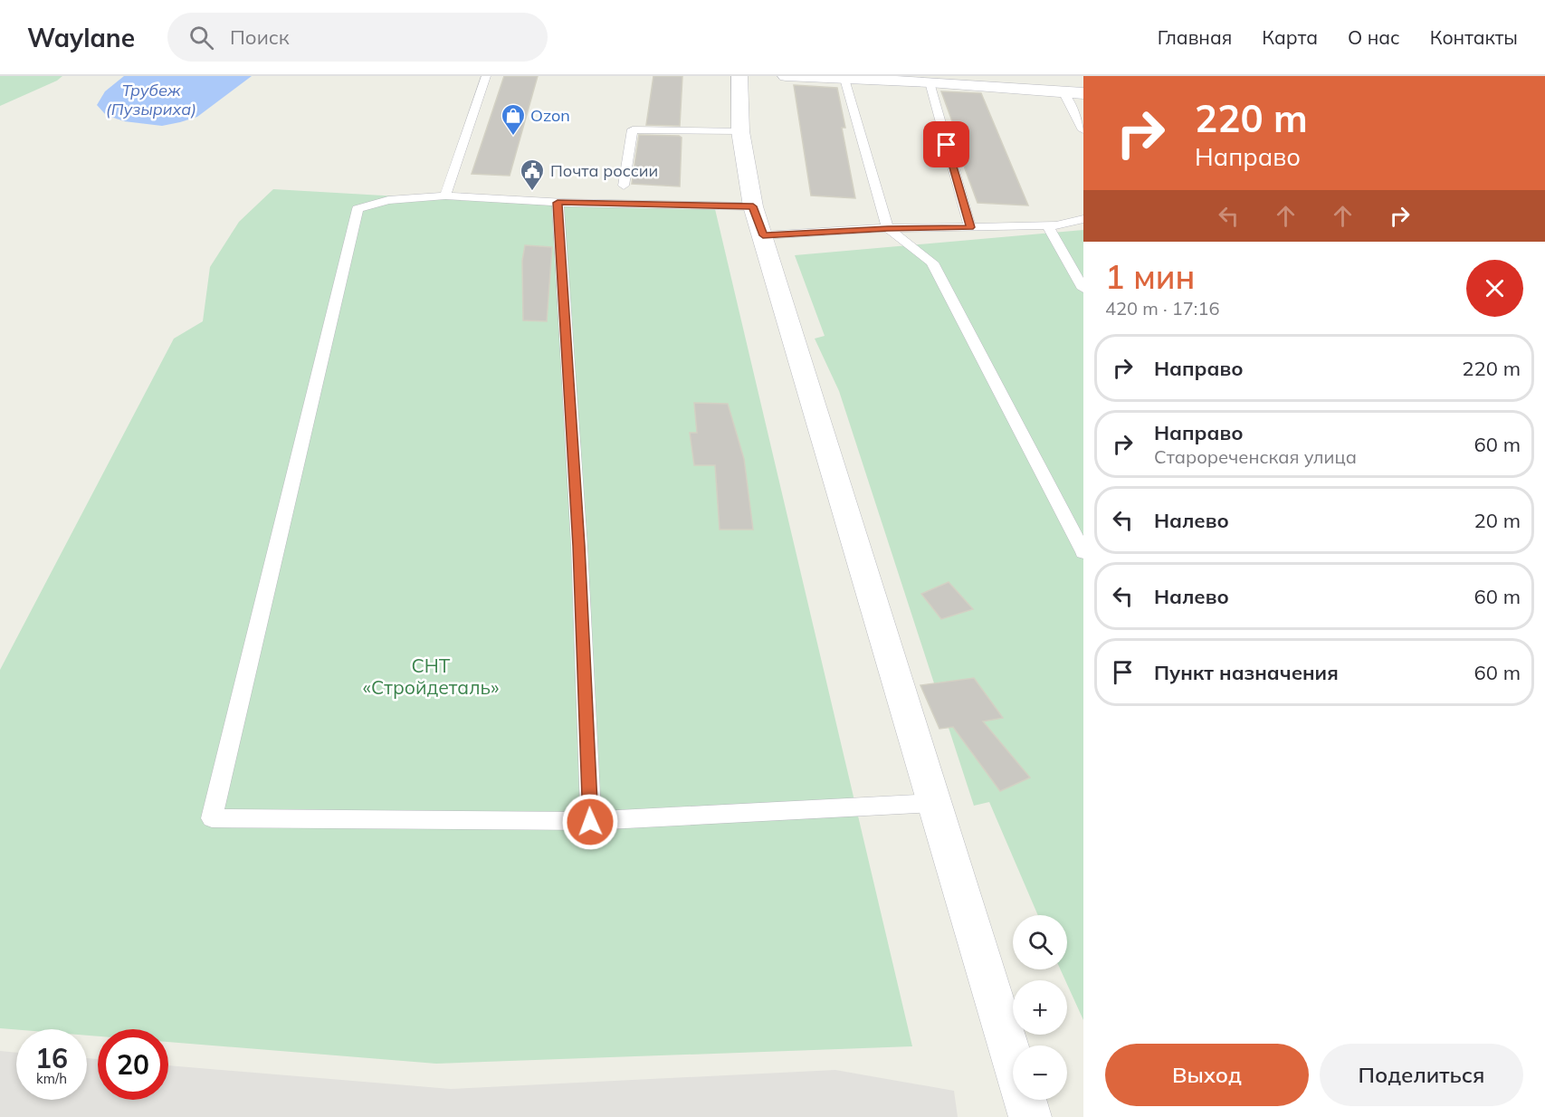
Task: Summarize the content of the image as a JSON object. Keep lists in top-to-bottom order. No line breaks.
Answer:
{"water":["Трубеж (Пузыриха)"],"parks":["СНТ «Стройдеталь»"],"places":{"shop":["Ozon"],"public building":["Почта россии"]},"page":{"header":"Waylane","search":"Поиск","nav":["Главная","Карта","О нас","Контакты"],"turn":["220 m","Направо"],"heading":["1 мин","420 m · 17:16"],"list":[{"name":"Направо","value":"220 m"},{"name":"Направо","note":"Старореченская улица","value":"60 m"},{"name":"Налево","value":"20 m"},{"name":"Налево","value":"60 m"},{"name":"Пункт назначения","value":"60 m"}],"map_buttons":["+","−"],"speed":"16 km/h","limit":"20","buttons":["Выход","Поделиться"]}}
